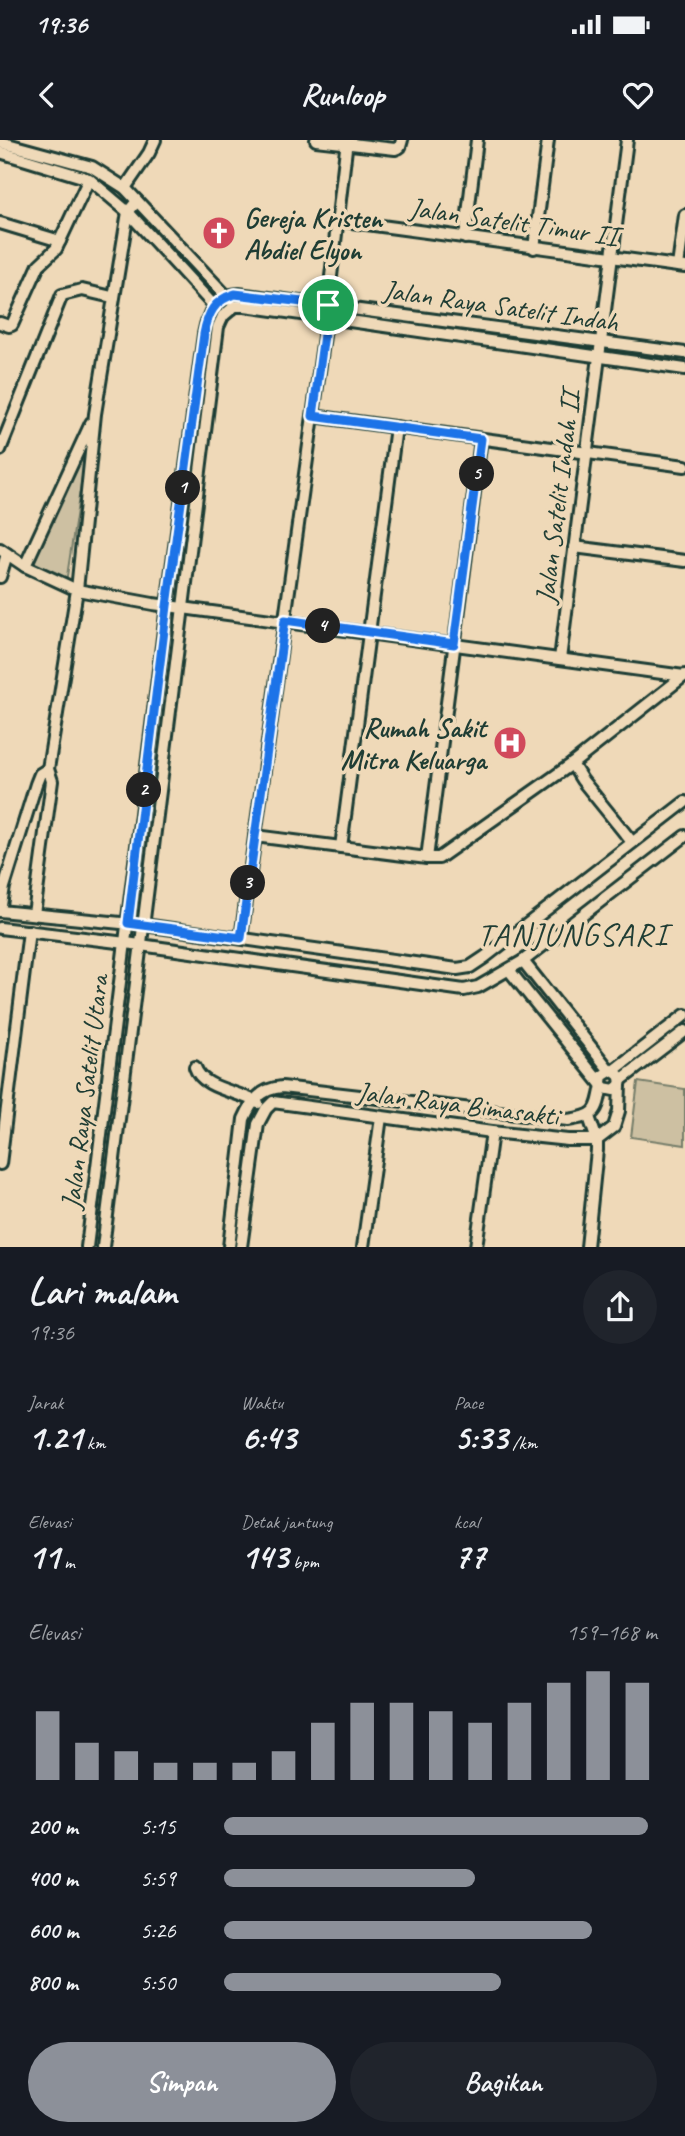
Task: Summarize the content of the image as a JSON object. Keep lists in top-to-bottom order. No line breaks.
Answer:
{"streets":{"street":["Jalan Satelit Timur II","Jalan Raya Satelit Indah","Jalan Satelit Indah II","Jalan Raya Satelit Utara","Jalan Raya Bimasakti"]},"crossings":[["Jalan Satelit Timur II","Jalan Satelit Indah II"],["Jalan Raya Satelit Indah","Jalan Satelit Indah II"]],"districts":["TANJUNGSARI"],"places":{"church":["Gereja Kristen Abdiel Elyon"],"hospital":["Rumah Sakit Mitra Keluarga"]},"page":{"status":"19:36","header":"Runloop","pins":["5","1","4","2","3"],"heading":["Lari malam","19:36"],"stats":[["Jarak","1.21 km"],["Waktu","6:43"],["Pace","5:33 /km"],["Elevasi","11 m"],["Detak jantung","143 bpm"],["kcal","77"]],"chart":["Elevasi","159–168 m"],"list":[{"name":"200 m","note":"5:15"},{"name":"400 m","note":"5:59"},{"name":"600 m","note":"5:26"},{"name":"800 m","note":"5:50"}],"buttons":["Simpan","Bagikan"]}}
